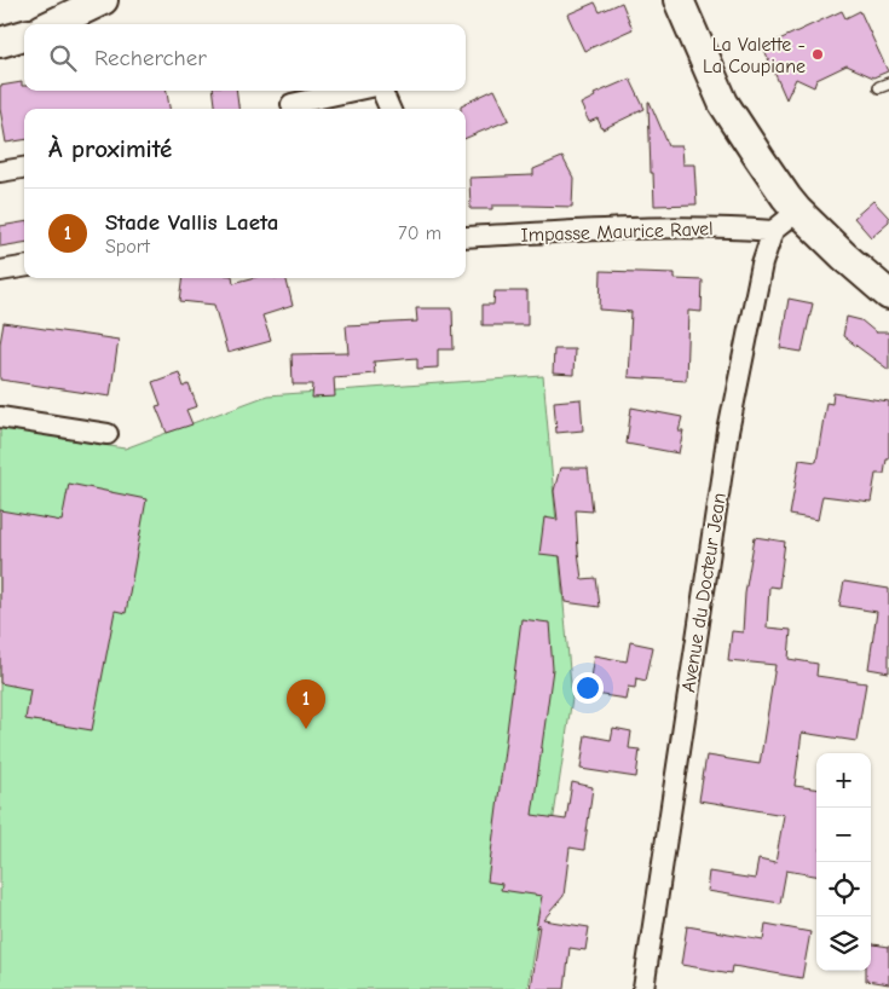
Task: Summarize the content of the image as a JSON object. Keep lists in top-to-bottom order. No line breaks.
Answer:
{"streets":{"street":["Impasse Maurice Ravel","Avenue du Docteur Jean"]},"crossings":[["Impasse Maurice Ravel","Avenue du Docteur Jean"]],"places":["La Valette - La Coupiane"],"page":{"search":"Rechercher","heading":"À proximité","list":[{"mark":"1","name":"Stade Vallis Laeta","note":"Sport","value":"70 m"}],"pins":"1","map_buttons":["+","−"]}}
